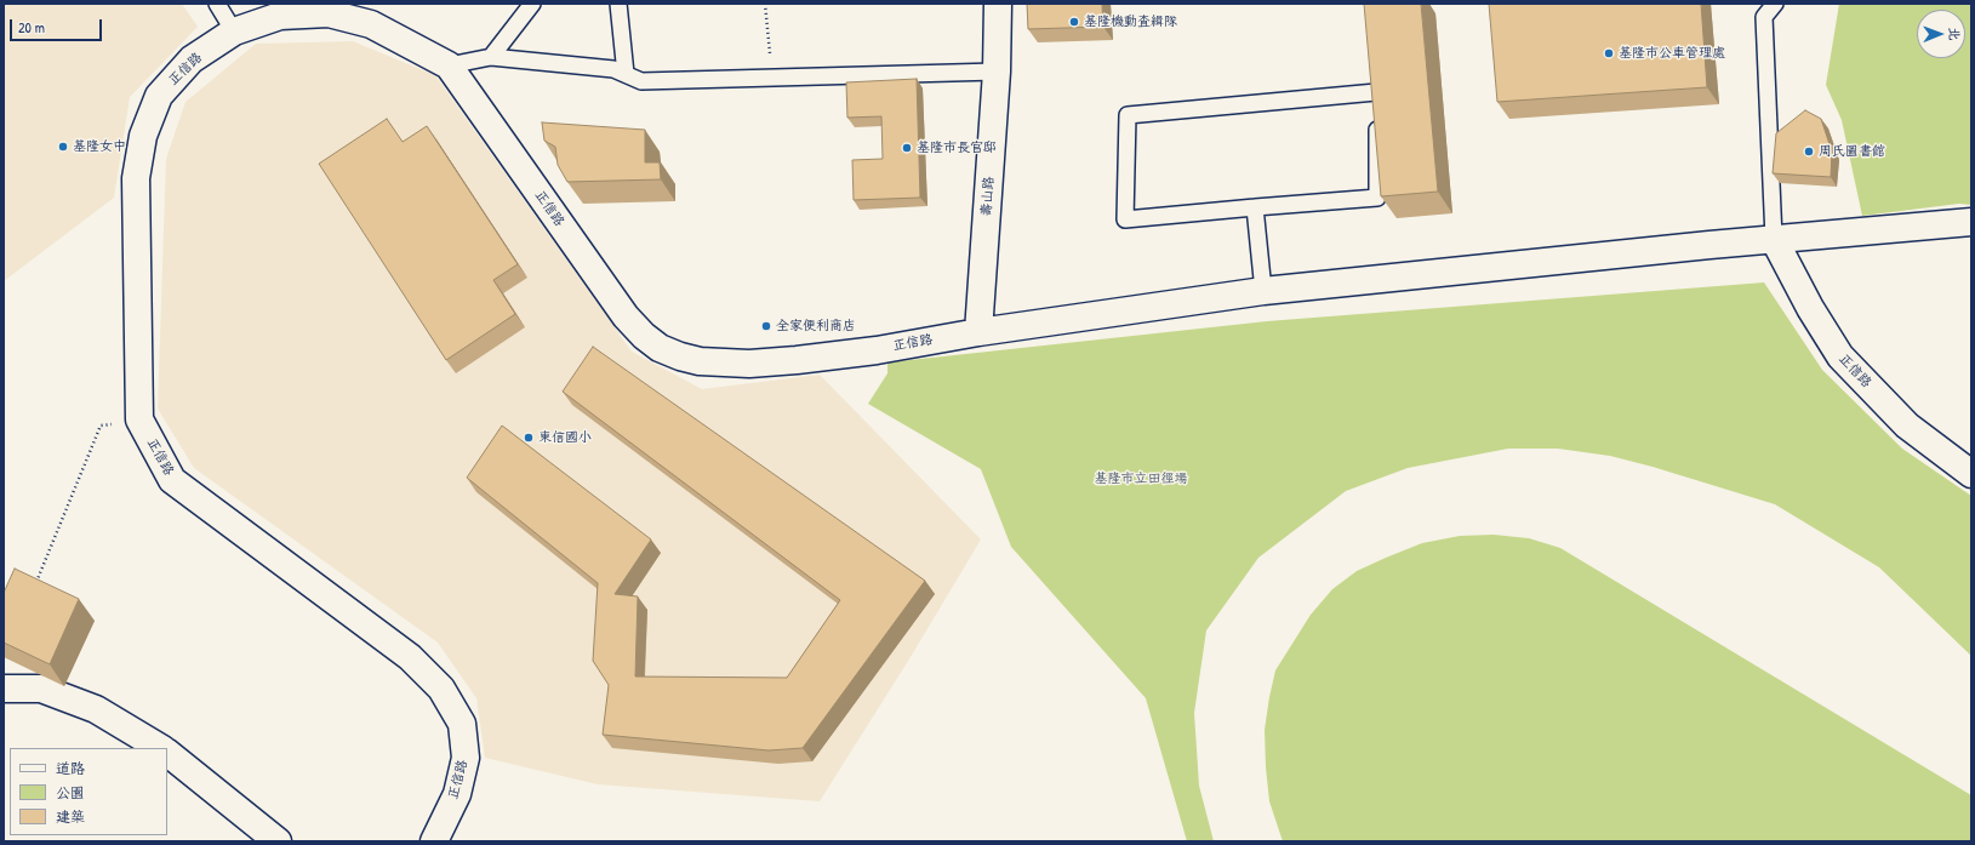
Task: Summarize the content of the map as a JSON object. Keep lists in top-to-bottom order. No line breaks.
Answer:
{"streets":{"street":["正信路","壽山路"]},"crossings":[["正信路","壽山路"]],"parks":["基隆市立田徑場"],"places":["基隆機動查緝隊","基隆市公車管理處","基隆女中","基隆市長官邸","周氏圖書館","全家便利商店","東信國小"],"legend":["道路","公園","建築"],"scale_bar":"20 m","north":"right"}
